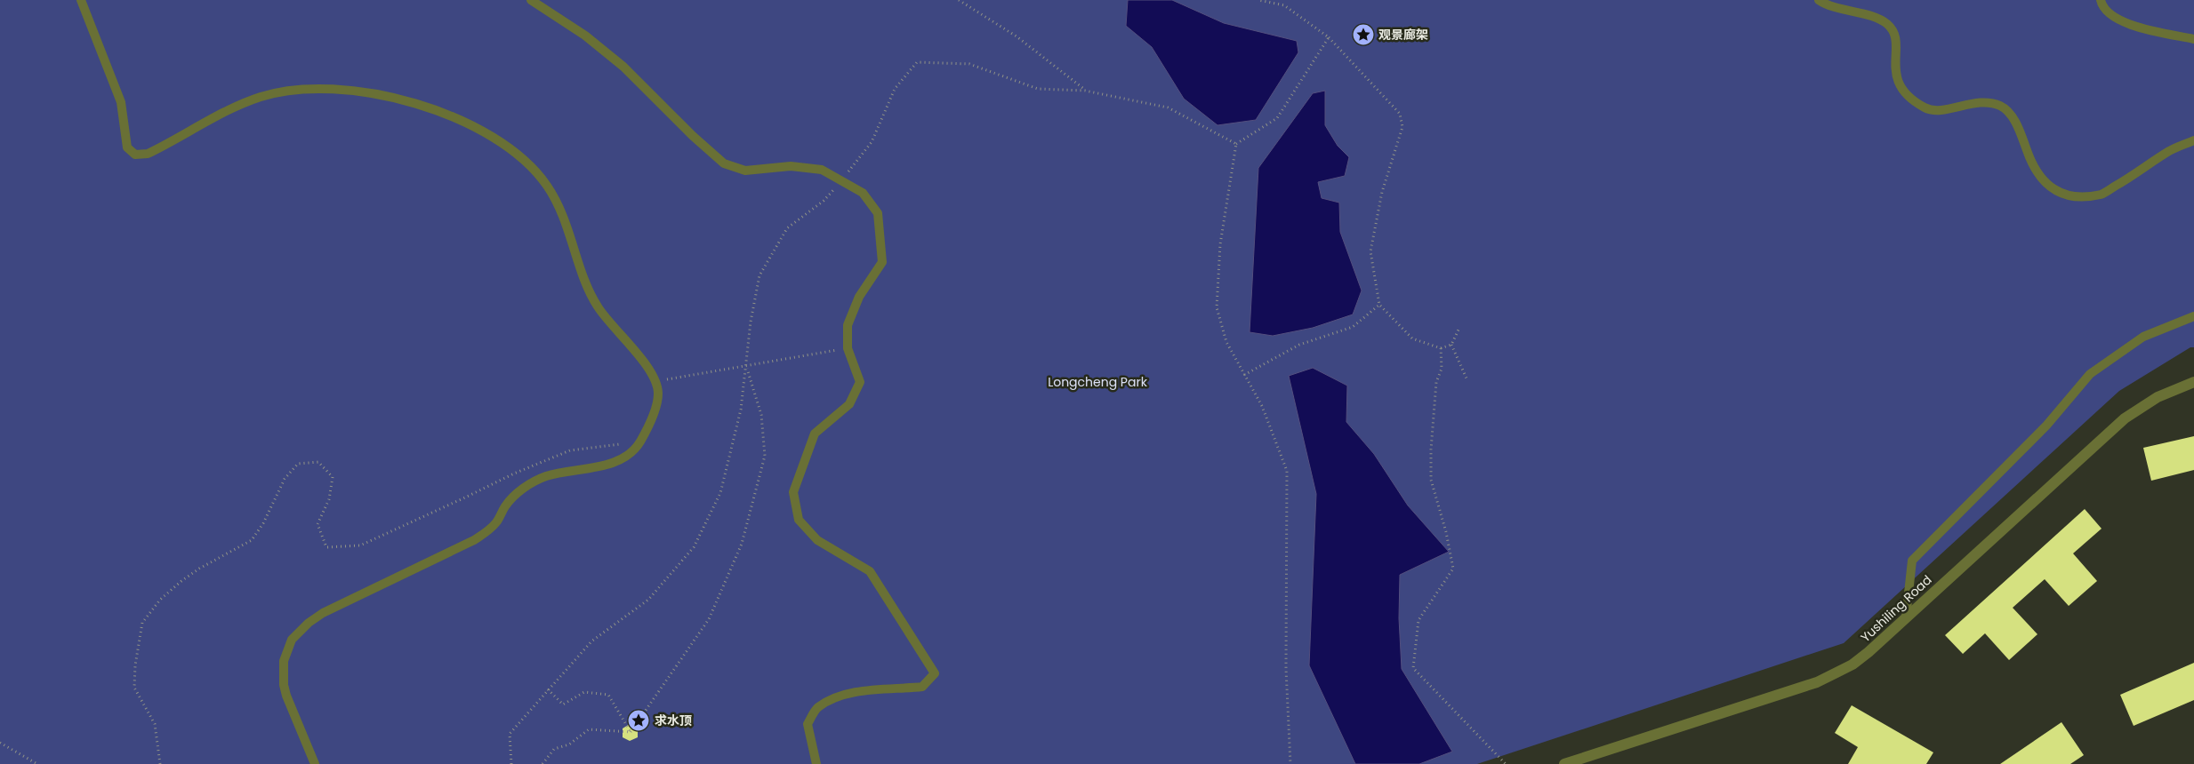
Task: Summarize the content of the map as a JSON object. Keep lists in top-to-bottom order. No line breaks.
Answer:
{"streets":{"street":["Yushiling Road"]},"parks":["Longcheng Park"],"places":{"place":["观景廊架","求水顶"]}}
